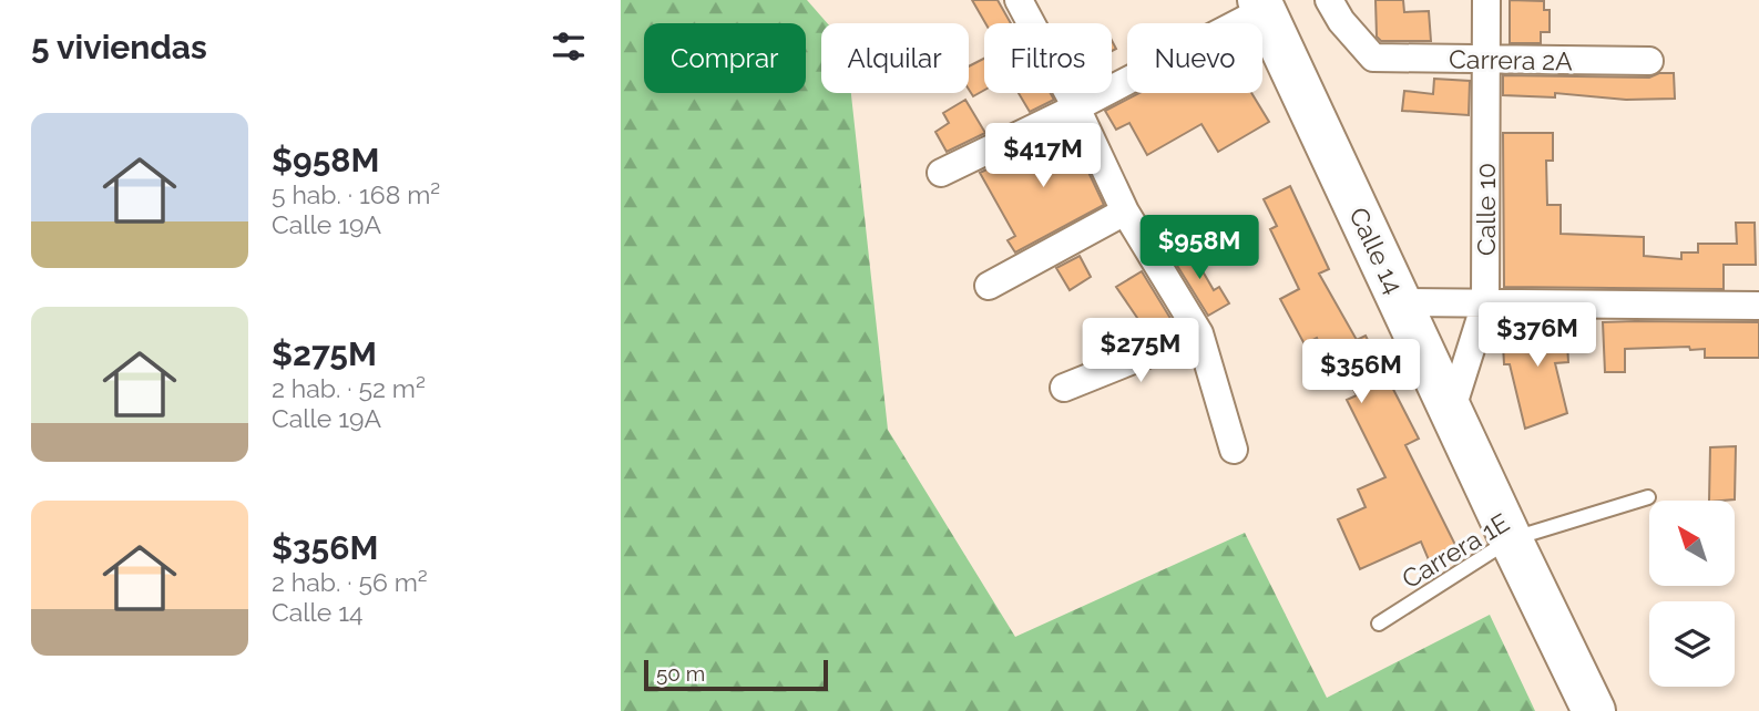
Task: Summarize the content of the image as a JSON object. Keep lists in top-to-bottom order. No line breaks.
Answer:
{"streets":{"highway":["Calle 14"],"street":["Carrera 2A","Calle 10"],"lane":["Carrera 1E"]},"crossings":[["Carrera 2A","Calle 10"],["Calle 10","Calle 14"],["Calle 14","Carrera 1E"]],"scale_bar":"50 m","north":"top left","page":{"heading":"5 viviendas","chip":["Comprar","Alquilar","Filtros","Nuevo"],"list":[{"name":"$958M","note":"5 hab. · 168 m² · Calle 19A"},{"name":"$275M","note":"2 hab. · 52 m² · Calle 19A"},{"name":"$356M","note":"2 hab. · 56 m² · Calle 14"}],"price":["$417M","$958M","$376M","$275M","$356M"],"scale":"50 m"}}
